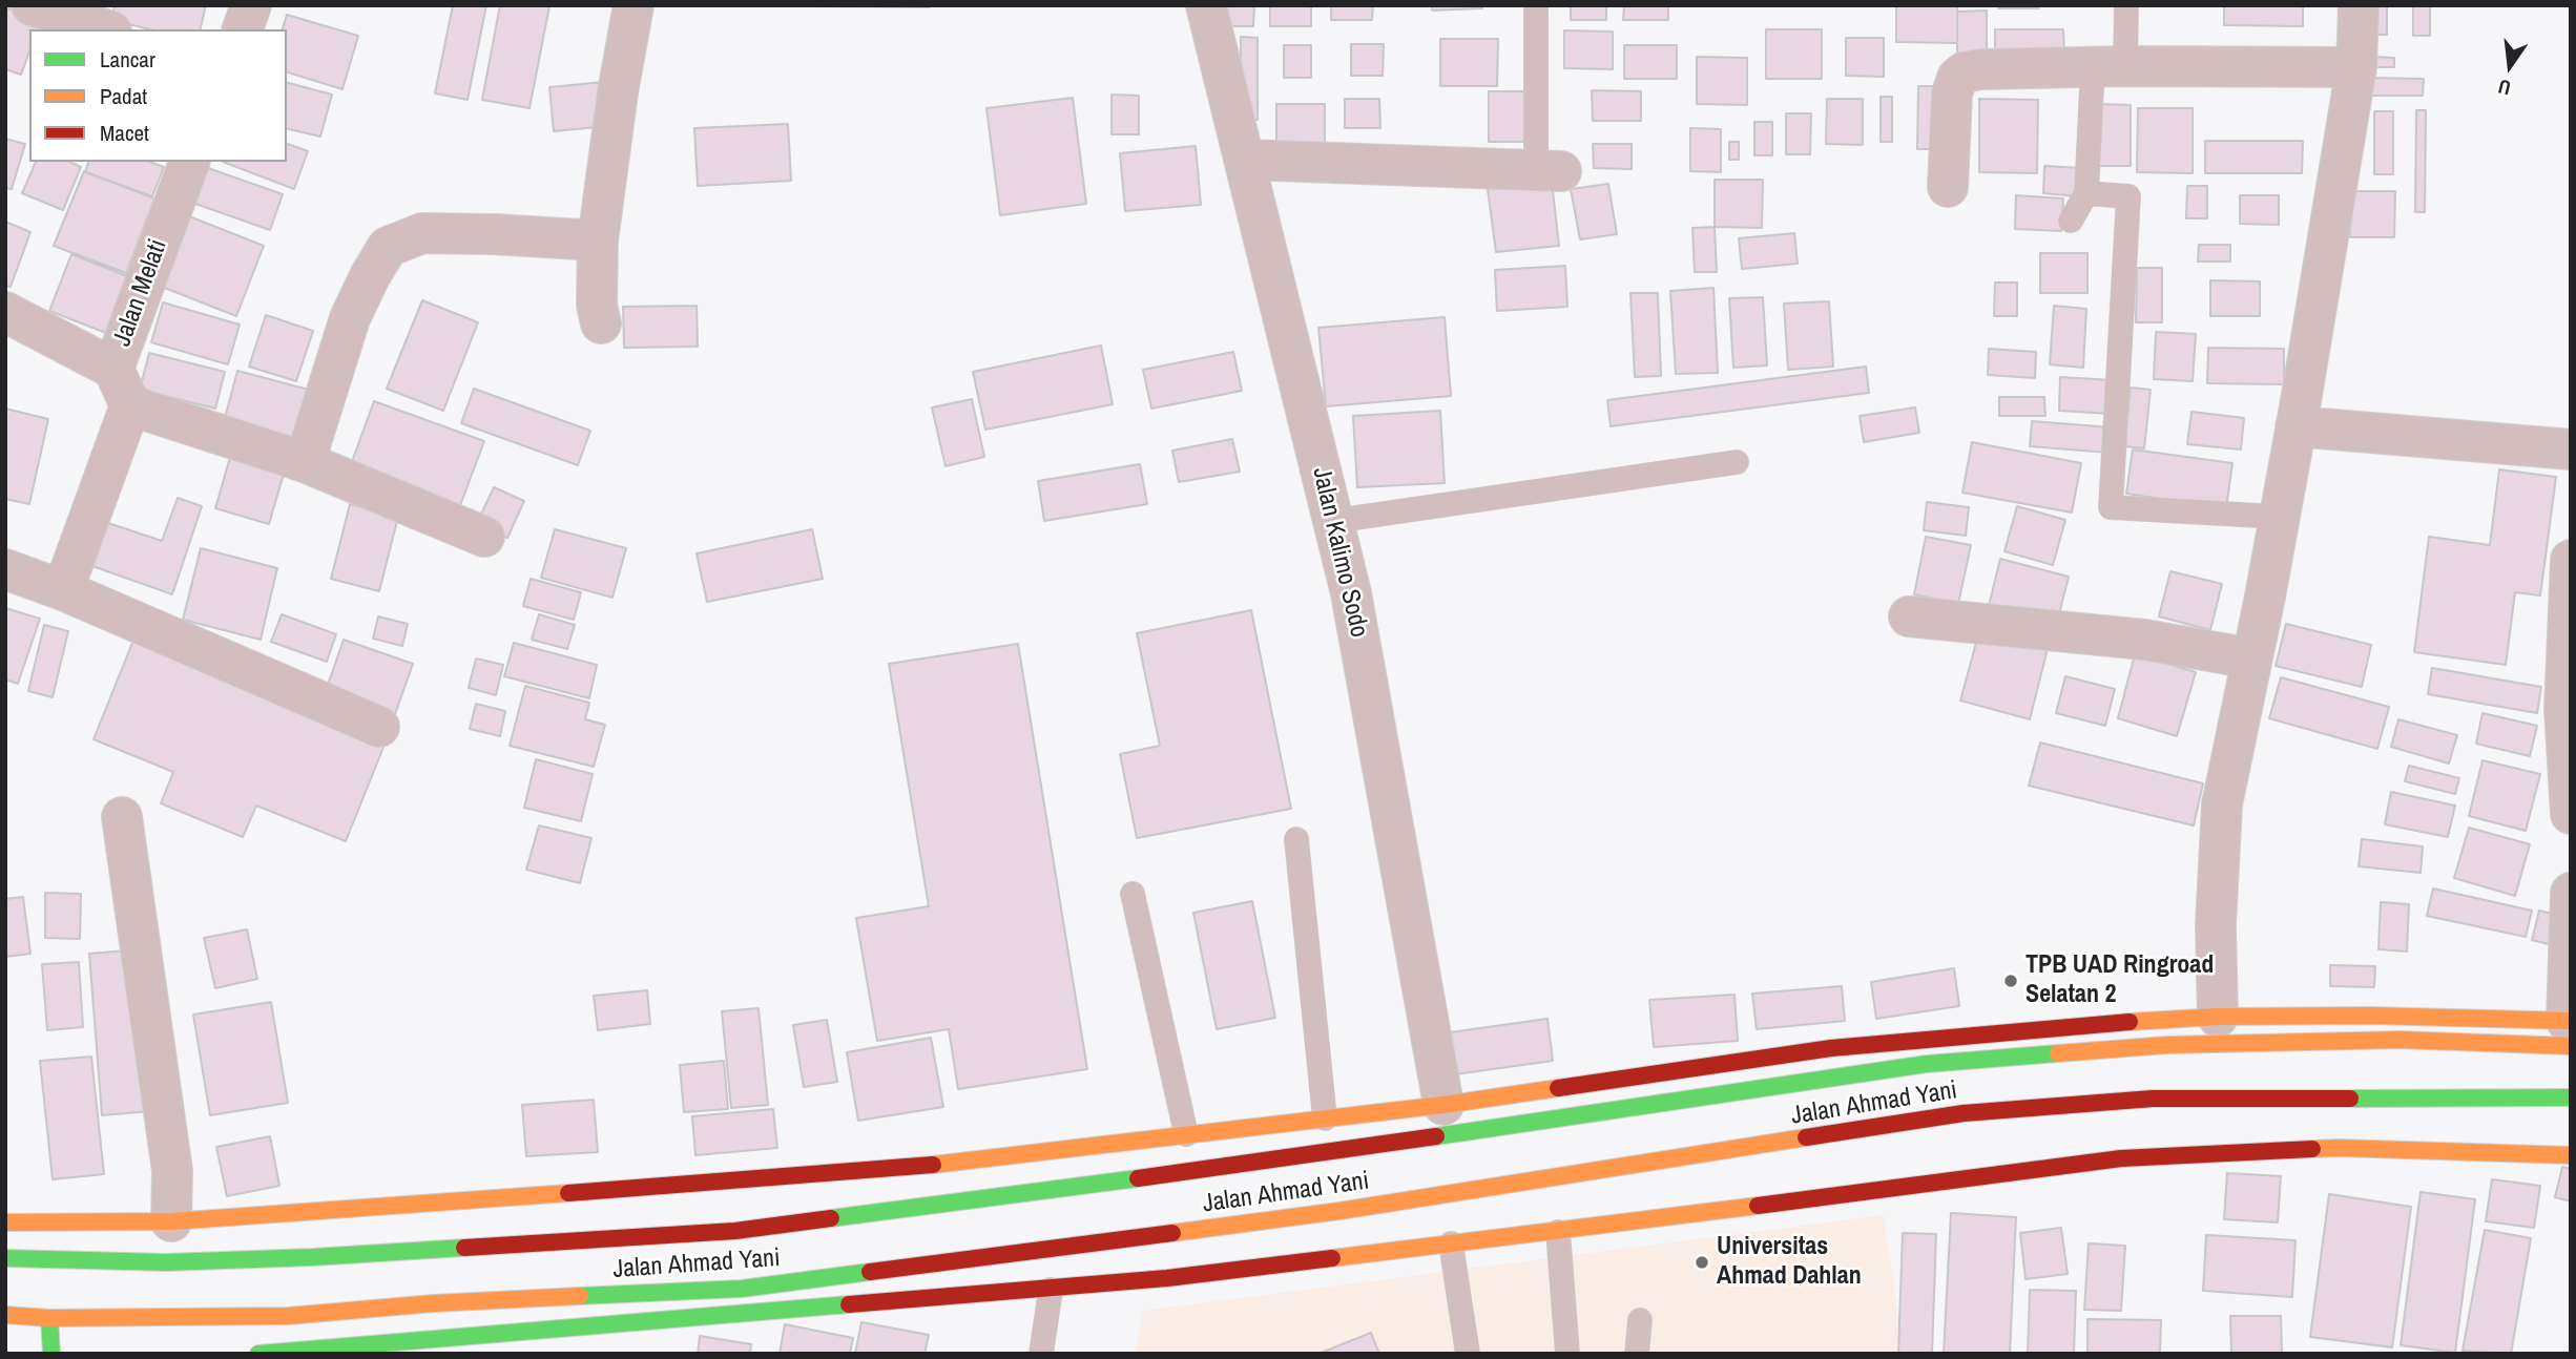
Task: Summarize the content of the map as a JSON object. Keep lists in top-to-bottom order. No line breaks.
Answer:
{"streets":{"main road":["Jalan Ahmad Yani"],"street":["Jalan Melati","Jalan Kalimo Sodo"]},"places":["TPB UAD Ringroad Selatan 2","Universitas Ahmad Dahlan"],"legend":["Lancar","Padat","Macet"],"north":"bottom"}
